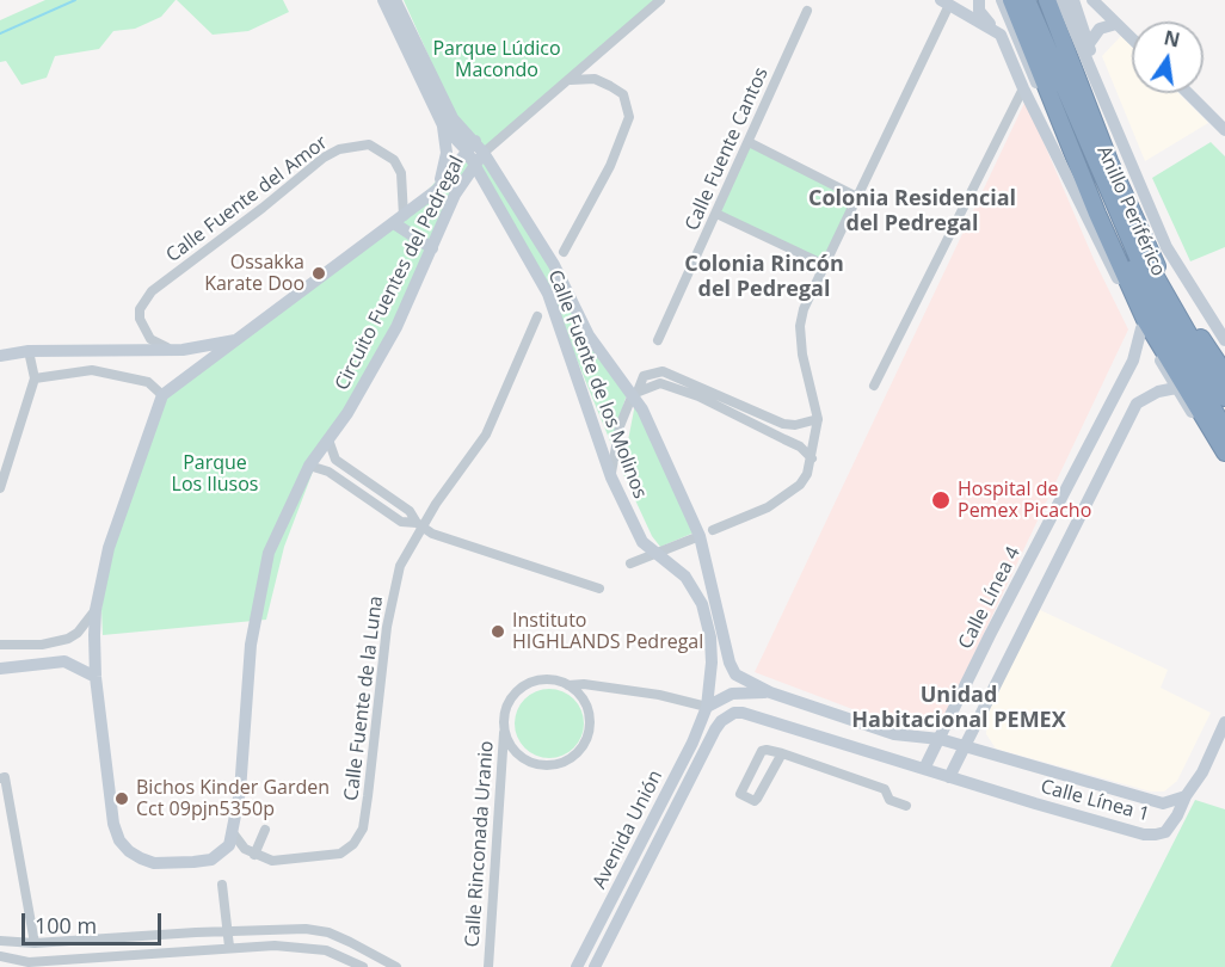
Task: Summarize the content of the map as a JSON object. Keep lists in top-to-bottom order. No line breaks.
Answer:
{"streets":{"highway":["Anillo Periférico"],"street":["Calle Fuente Cantos","Calle Fuente del Amor","Circuito Fuentes del Pedregal","Calle Fuente de los Molinos","Calle Línea 4","Calle Fuente de la Luna","Calle Línea 1","Avenida Unión","Calle Rinconada Uranio"]},"crossings":[["Calle Fuente del Amor","Circuito Fuentes del Pedregal"],["Circuito Fuentes del Pedregal","Calle Fuente de los Molinos"],["Calle Fuente de los Molinos","Calle Línea 1"],["Calle Fuente de los Molinos","Avenida Unión"],["Calle Línea 4","Calle Línea 1"],["Calle Línea 1","Avenida Unión"]],"districts":["Colonia Residencial del Pedregal","Colonia Rincón del Pedregal","Unidad Habitacional PEMEX"],"parks":["Parque Lúdico Macondo","Parque Los Ilusos"],"places":["Ossakka Karate Doo","Hospital de Pemex Picacho","Instituto HIGHLANDS Pedregal","Bichos Kinder Garden Cct 09pjn5350p"],"scale_bar":"100 m","north":"top"}
